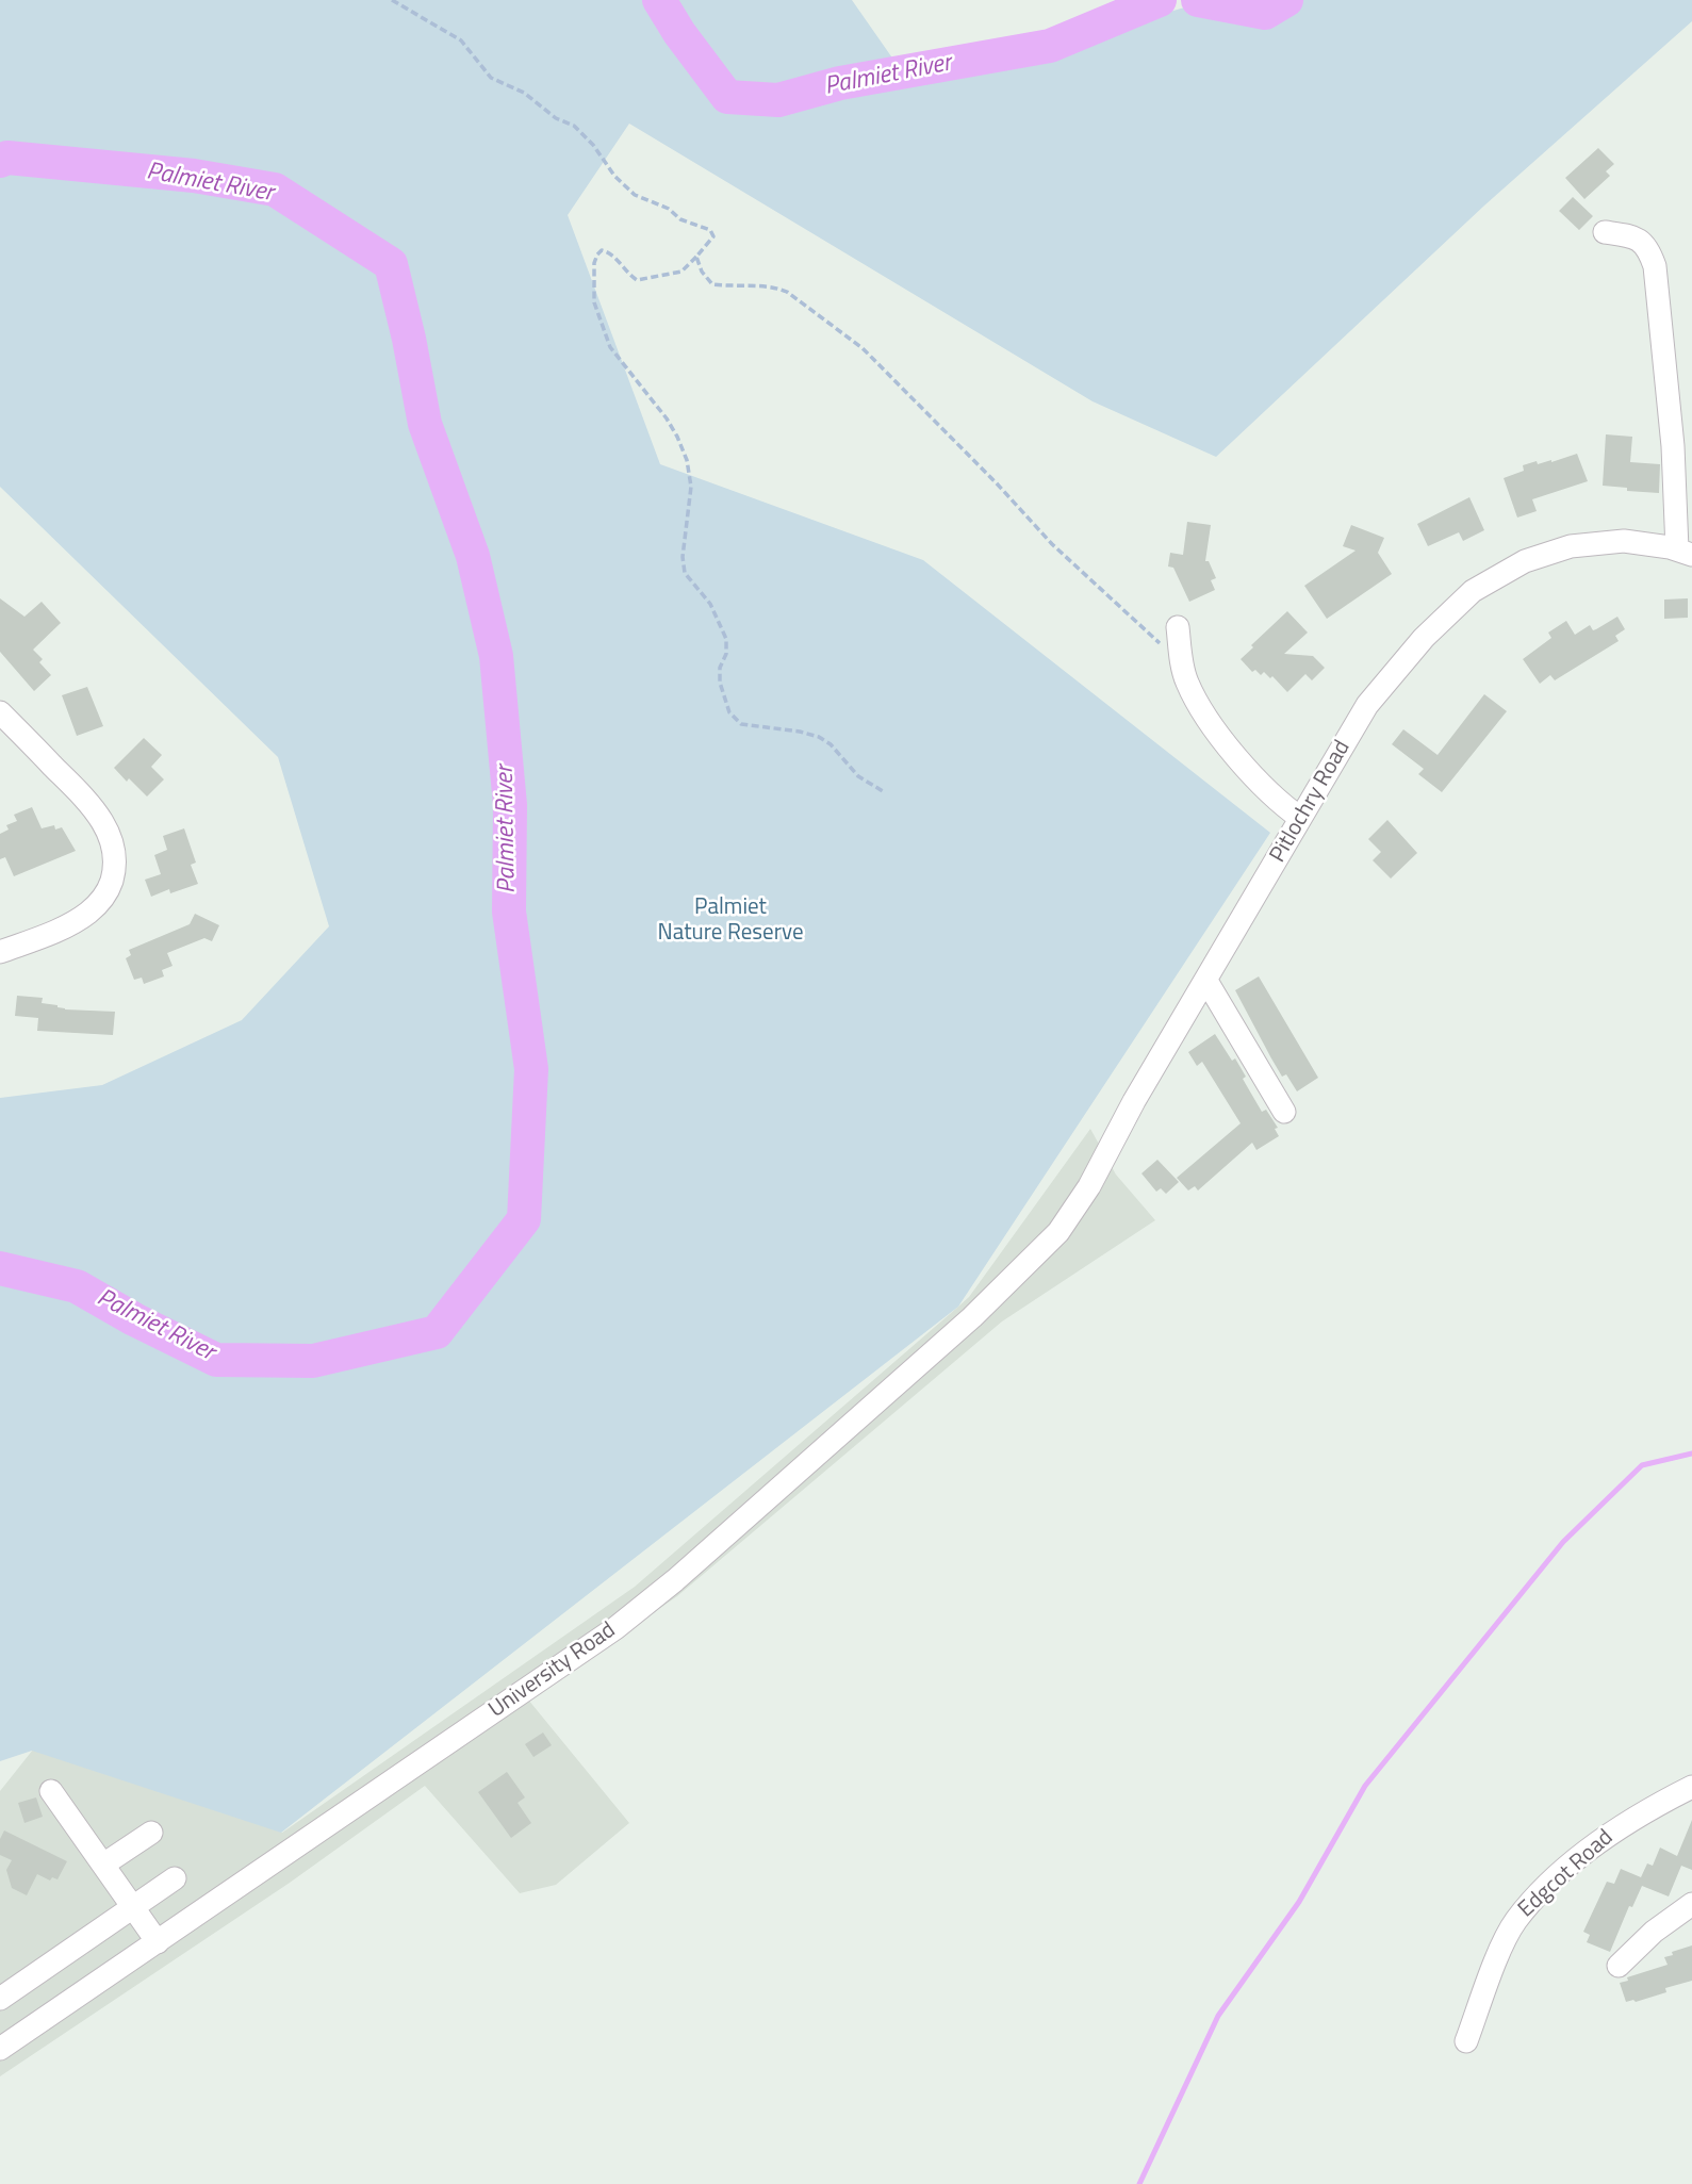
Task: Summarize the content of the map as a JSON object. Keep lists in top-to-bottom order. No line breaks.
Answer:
{"streets":{"street":["Pitlochry Road","University Road","Edgcot Road"]},"crossings":[["Pitlochry Road","University Road"]],"water":["Palmiet River"],"parks":["Palmiet Nature Reserve"]}
